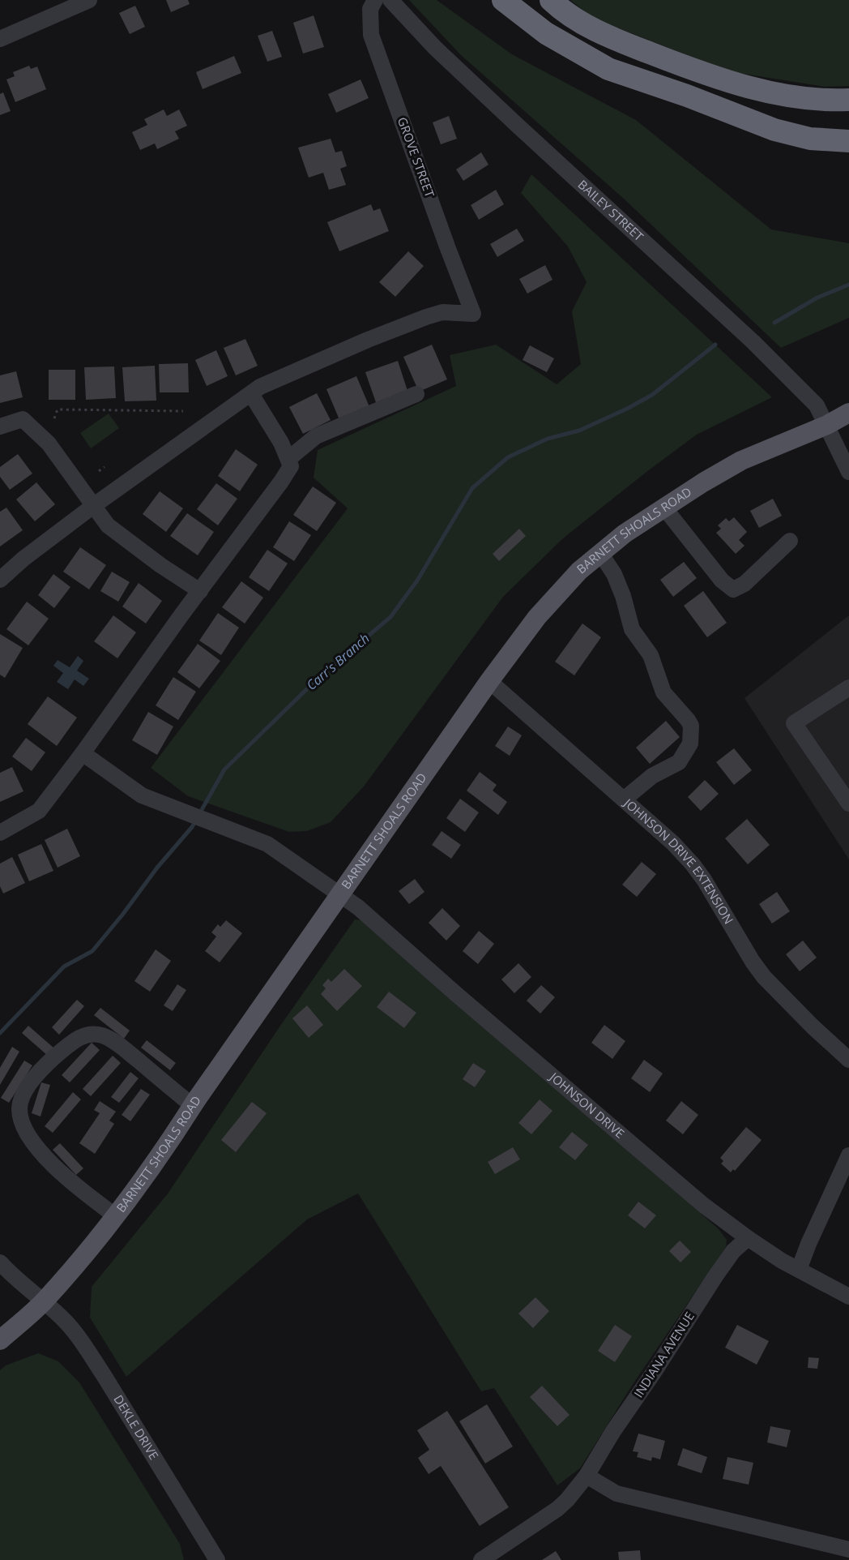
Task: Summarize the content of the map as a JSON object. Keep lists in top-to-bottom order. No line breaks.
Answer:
{"streets":{"main road":["BARNETT SHOALS ROAD"],"street":["GROVE STREET","BAILEY STREET","JOHNSON DRIVE EXTENSION","JOHNSON DRIVE","INDIANA AVENUE","DEKLE DRIVE"]},"crossings":[["BAILEY STREET","BARNETT SHOALS ROAD"],["BARNETT SHOALS ROAD","JOHNSON DRIVE EXTENSION"],["BARNETT SHOALS ROAD","JOHNSON DRIVE"],["BARNETT SHOALS ROAD","DEKLE DRIVE"],["JOHNSON DRIVE","INDIANA AVENUE"]],"water":["Carr's Branch"]}
